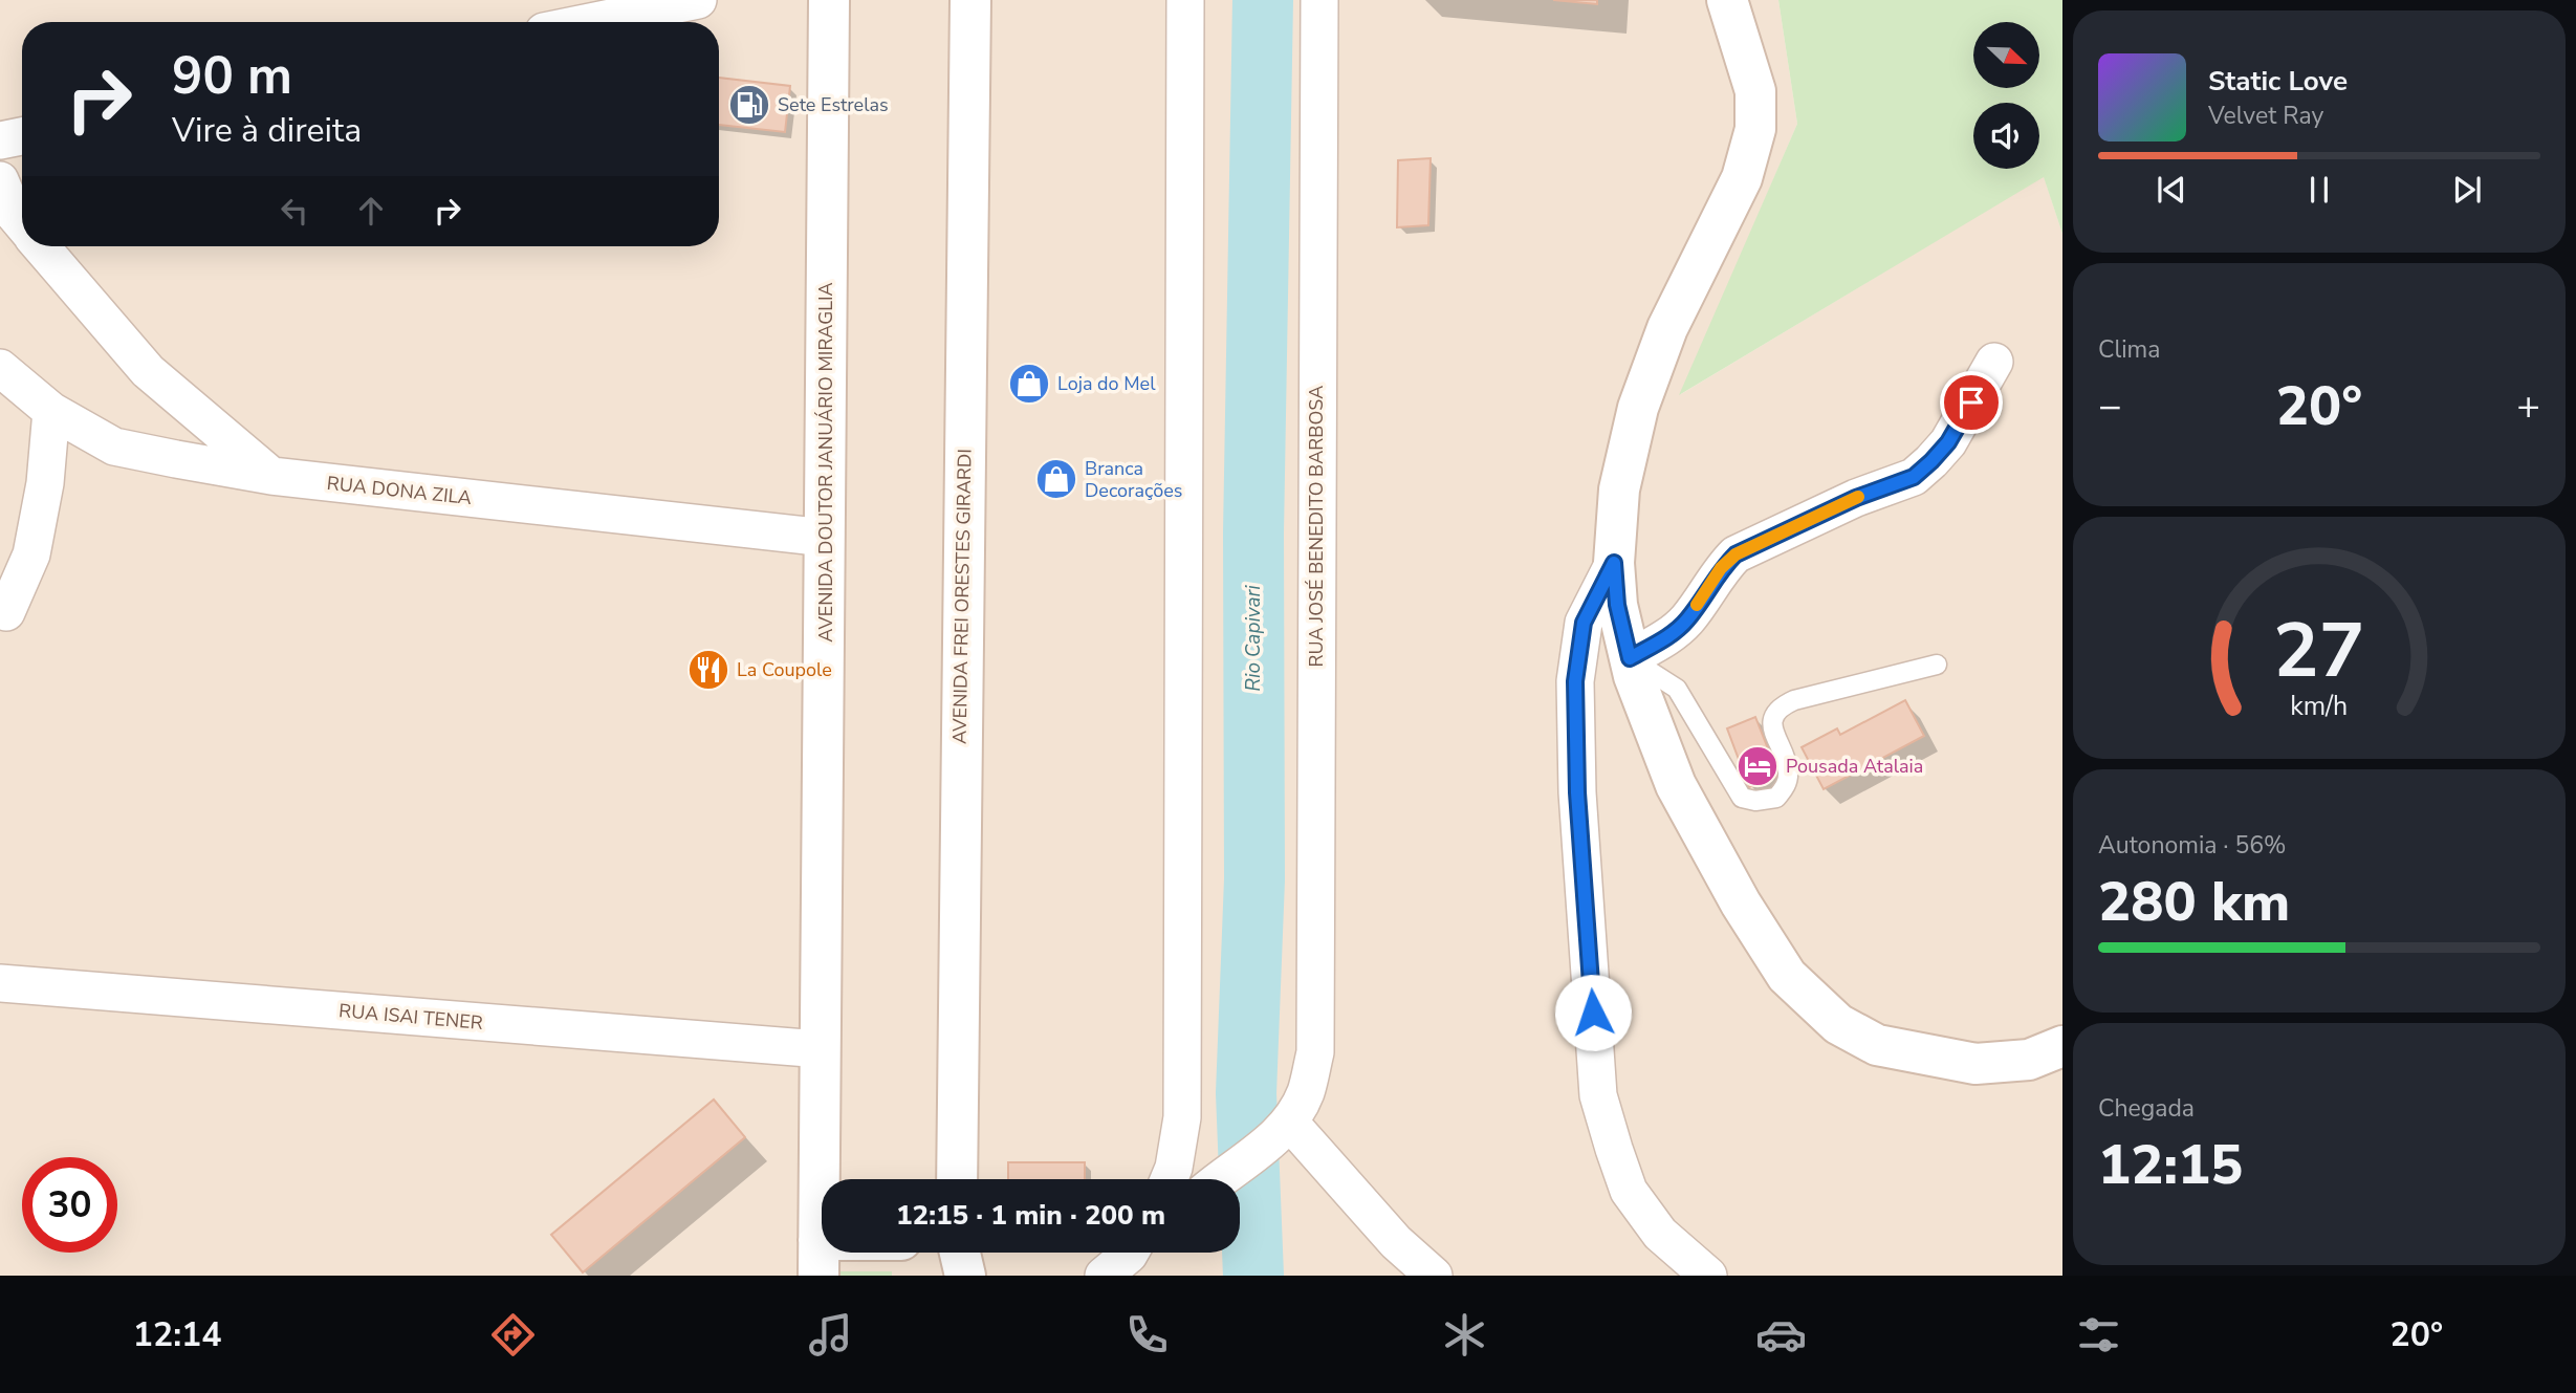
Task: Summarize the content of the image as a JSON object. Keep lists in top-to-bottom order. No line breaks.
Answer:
{"streets":{"street":["AVENIDA DOUTOR JANUÁRIO MIRAGLIA","RUA DONA ZILA","RUA JOSÉ BENEDITO BARBOSA","AVENIDA FREI ORESTES GIRARDI","RUA ISAI TENER"]},"crossings":[["AVENIDA DOUTOR JANUÁRIO MIRAGLIA","RUA DONA ZILA"],["AVENIDA DOUTOR JANUÁRIO MIRAGLIA","RUA ISAI TENER"]],"water":["Rio Capivari"],"places":{"fuel station":["Sete Estrelas"],"shop":["Loja do Mel","Branca Decorações"],"restaurant":["La Coupole"],"hotel":["Pousada Atalaia"]},"north":"bottom right","page":{"turn":["90 m","Vire à direita"],"song":["Static Love","Velvet Ray"],"tile":["Clima",["Autonomia · 56%","280 km"],["Chegada","12:15"]],"heat":["−","20°","+"],"limit":"30","trip":"12:15 · 1 min · 200 m","tabs":["12:14","20°"],"gauge":["27","km/h"]}}
